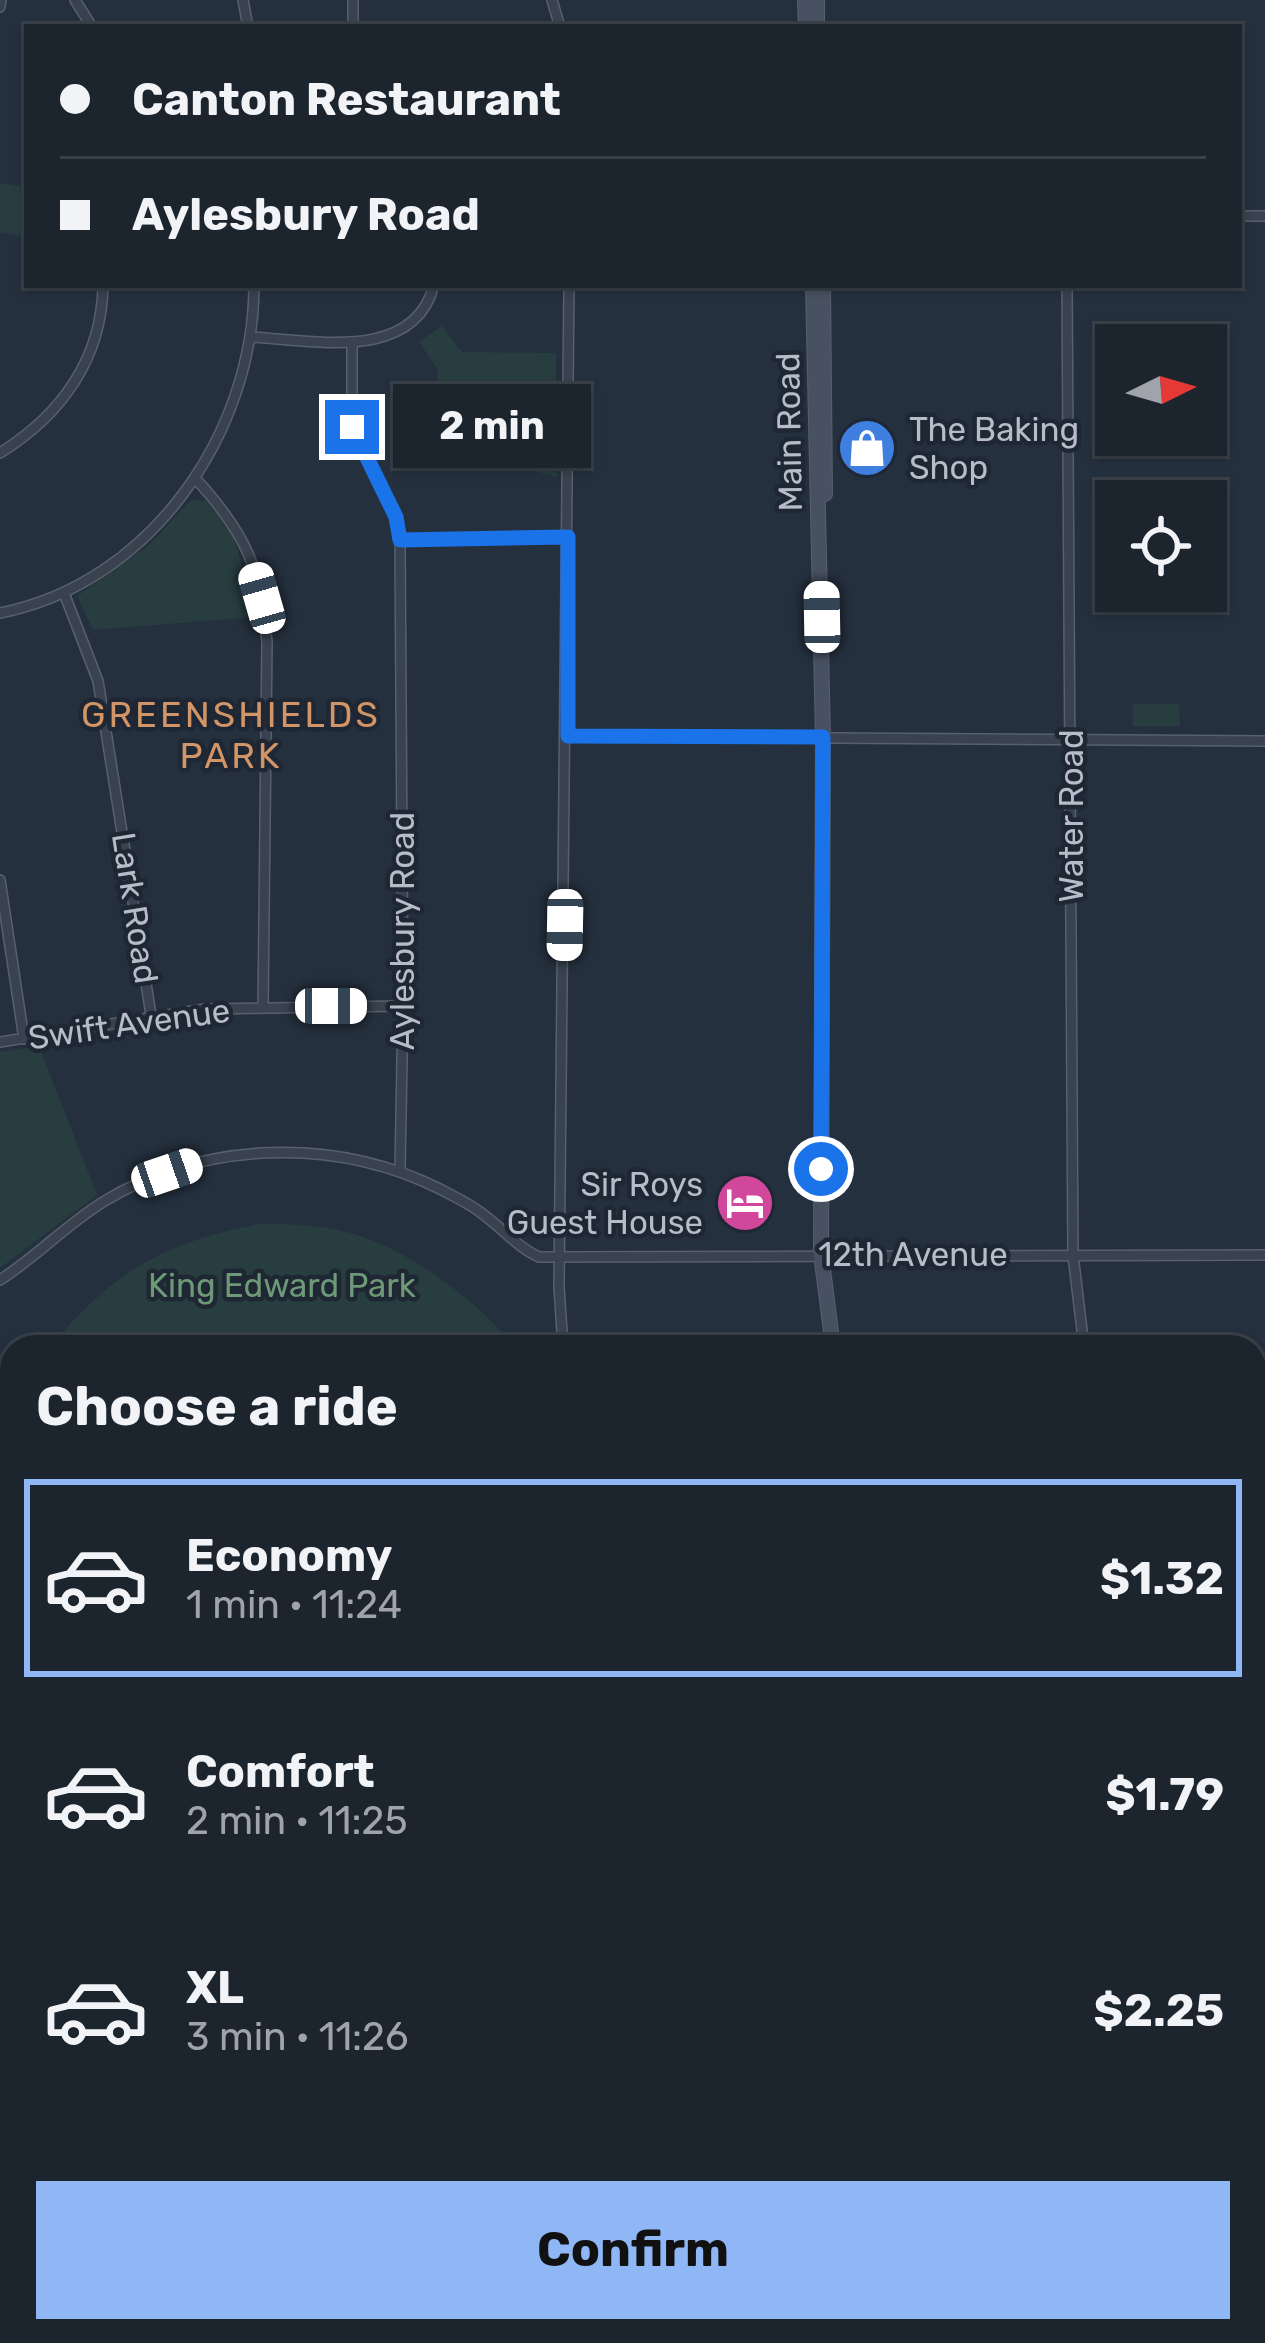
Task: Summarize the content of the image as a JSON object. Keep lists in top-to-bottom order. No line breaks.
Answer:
{"streets":{"main road":["Main Road"],"street":["Water Road","Lark Road","Aylesbury Road","Swift Avenue","12th Avenue"]},"crossings":[["Main Road","12th Avenue"],["Water Road","12th Avenue"],["Lark Road","Swift Avenue"],["Aylesbury Road","Swift Avenue"]],"districts":["GREENSHIELDS PARK"],"parks":["King Edward Park"],"places":{"shop":["The Baking Shop"],"hotel":["Sir Roys Guest House"]},"north":"right","page":{"banner":["Canton Restaurant","Aylesbury Road"],"bubble":"2 min","heading":"Choose a ride","list":[{"name":"Economy","note":"1 min · 11:24","value":"$1.32"},{"name":"Comfort","note":"2 min · 11:25","value":"$1.79"},{"name":"XL","note":"3 min · 11:26","value":"$2.25"}],"buttons":"Confirm"}}
